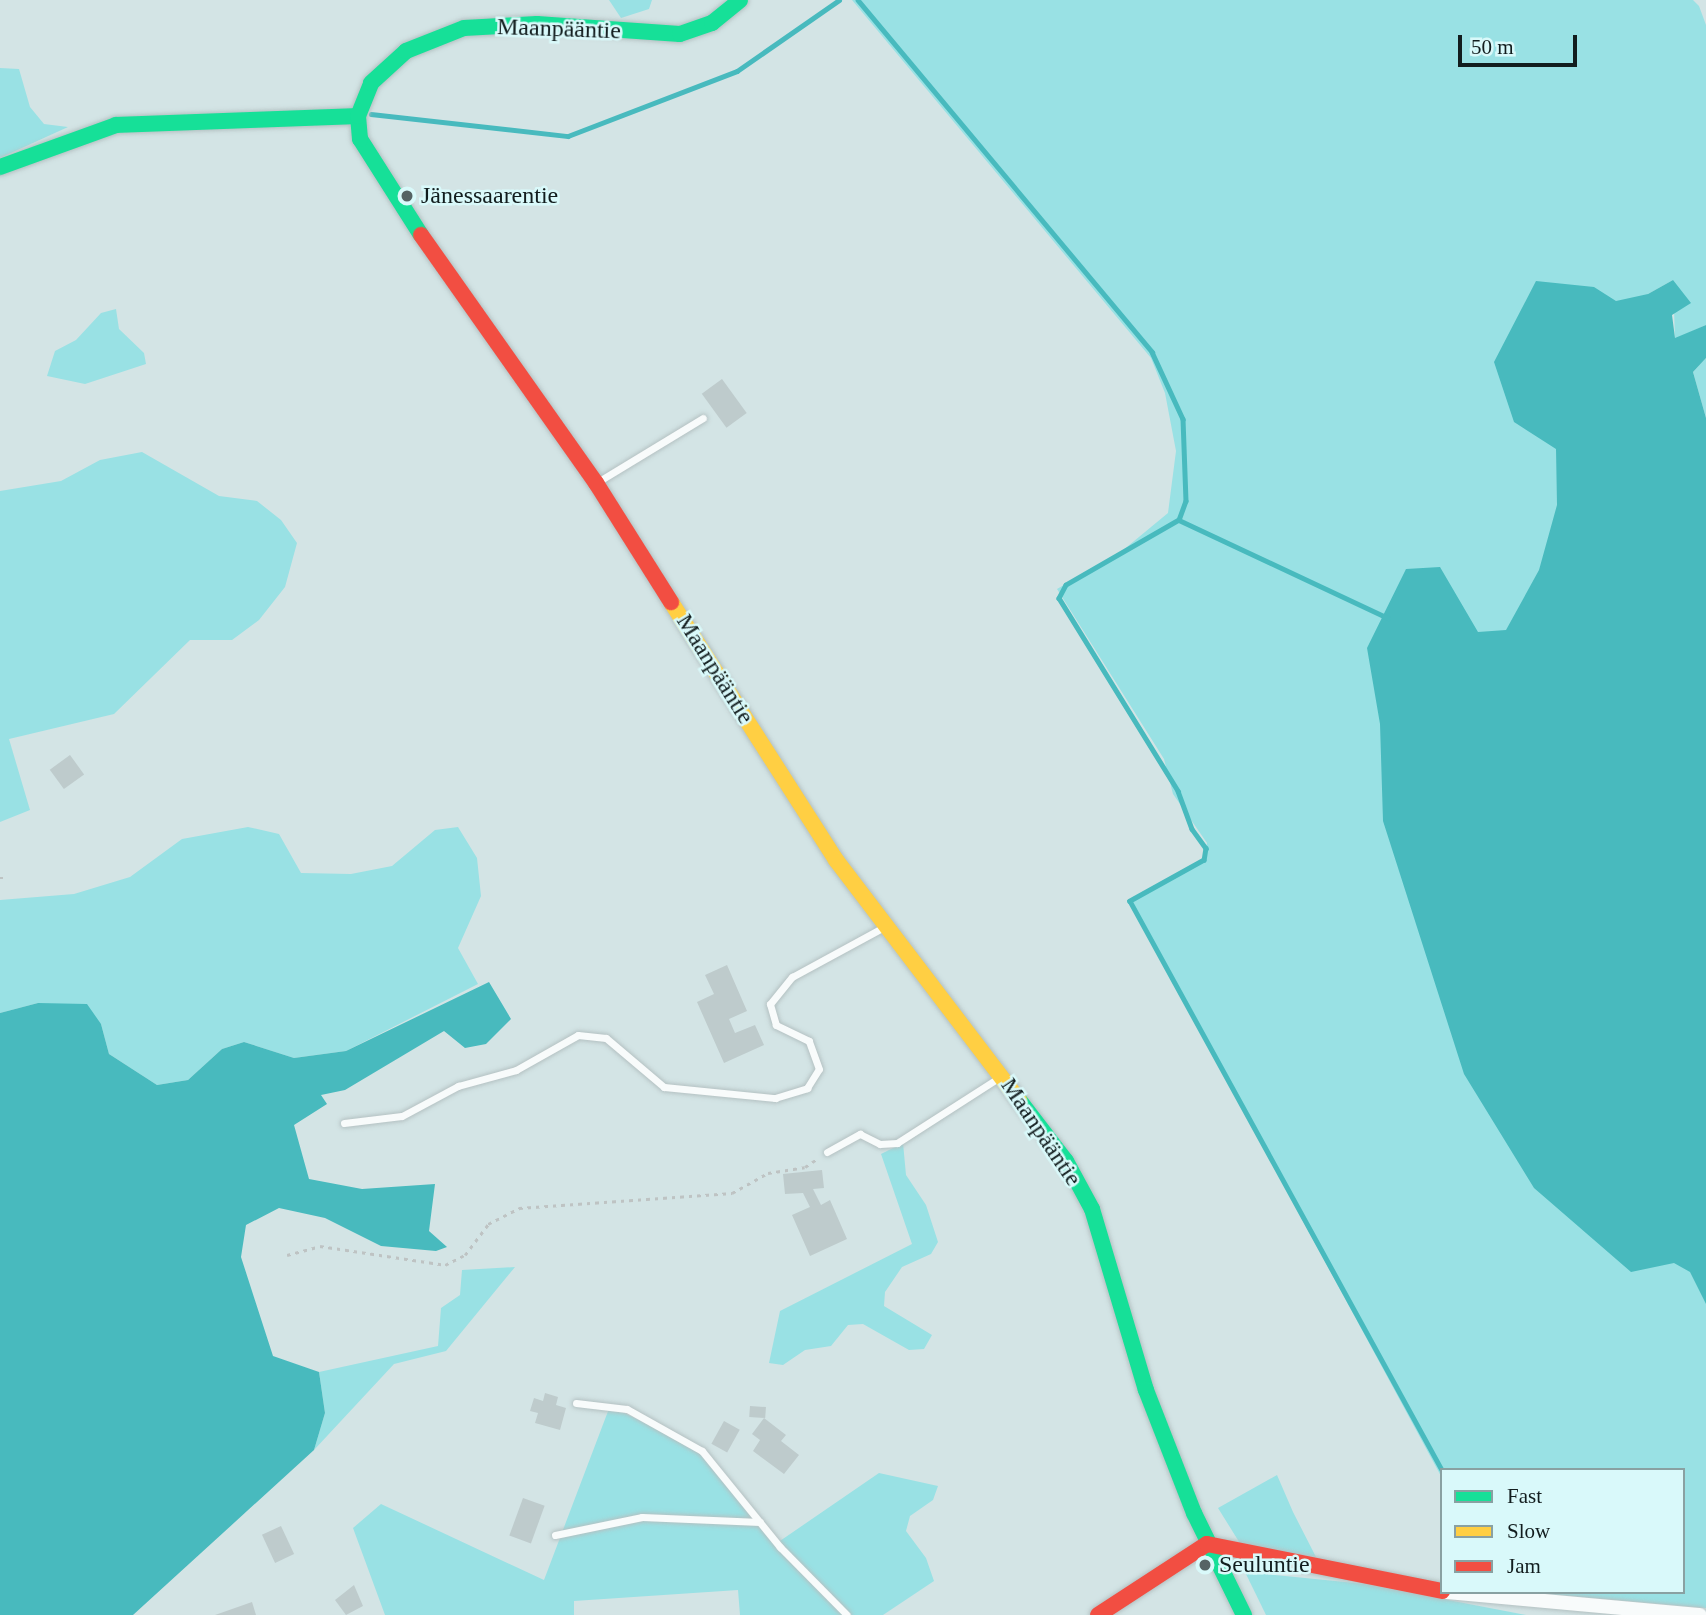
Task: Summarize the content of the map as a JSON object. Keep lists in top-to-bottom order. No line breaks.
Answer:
{"streets":{"street":["Maanpääntie"]},"places":["Jänessaarentie","Seuluntie"],"legend":["Fast","Slow","Jam"],"scale_bar":"50 m"}
